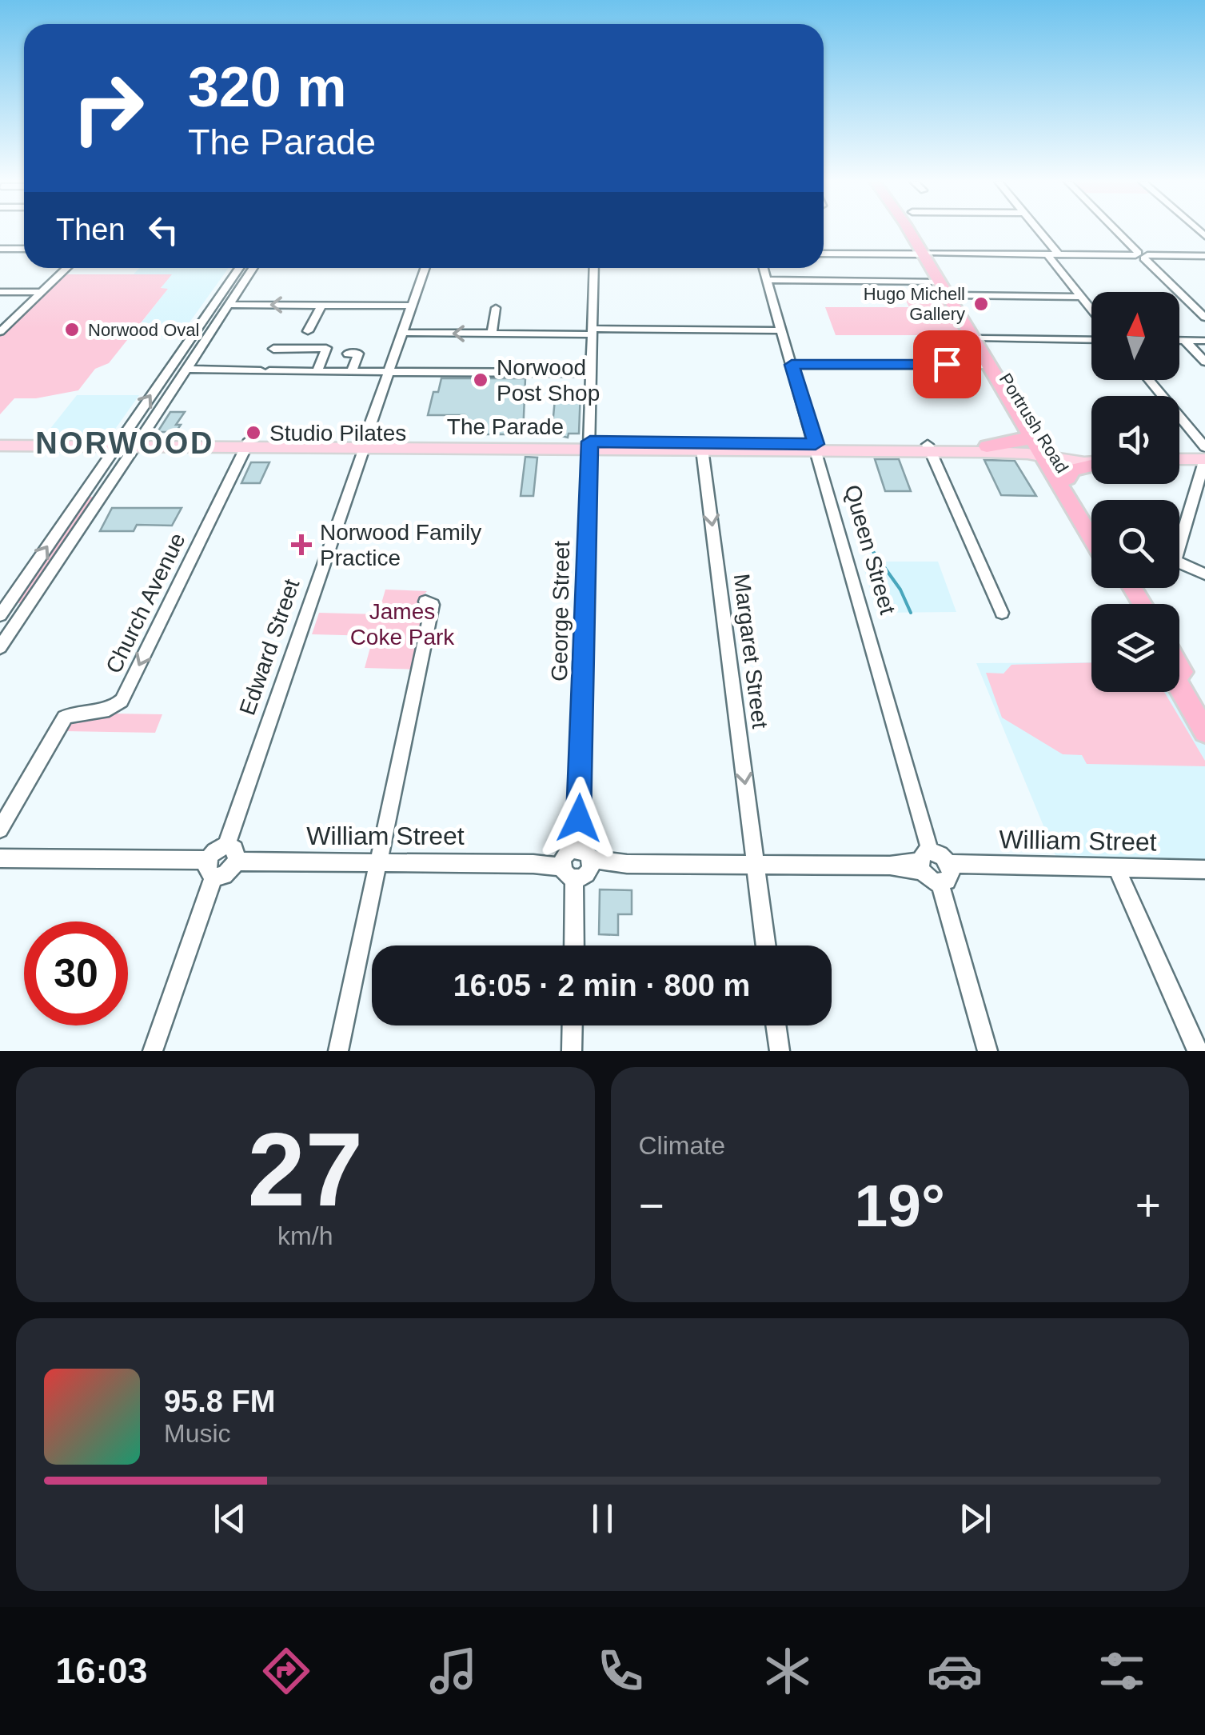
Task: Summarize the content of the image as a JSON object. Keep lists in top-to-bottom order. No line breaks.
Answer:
{"streets":{"highway":["Portrush Road"],"main road":["The Parade"],"street":["Queen Street","Church Avenue","George Street","Edward Street","Margaret Street","William Street"]},"crossings":[["Portrush Road","The Parade"],["The Parade","Queen Street"],["The Parade","Church Avenue"],["The Parade","George Street"],["The Parade","Edward Street"],["The Parade","Margaret Street"],["Queen Street","William Street"],["George Street","William Street"],["Edward Street","William Street"],["Margaret Street","William Street"]],"one_way":["Church Avenue","Margaret Street"],"districts":["NORWOOD"],"parks":["James Coke Park"],"places":{"other":["Hugo Michell Gallery","Norwood Oval","Norwood Post Shop","Studio Pilates"],"health":["Norwood Family Practice"]},"north":"top","page":{"turn":["320 m","The Parade"],"then":"Then","limit":"30","trip":"16:05 · 2 min · 800 m","tile":[["27","km/h"],"Climate"],"heat":["−","19°","+"],"song":["95.8 FM","Music"],"tabs":"16:03"}}
